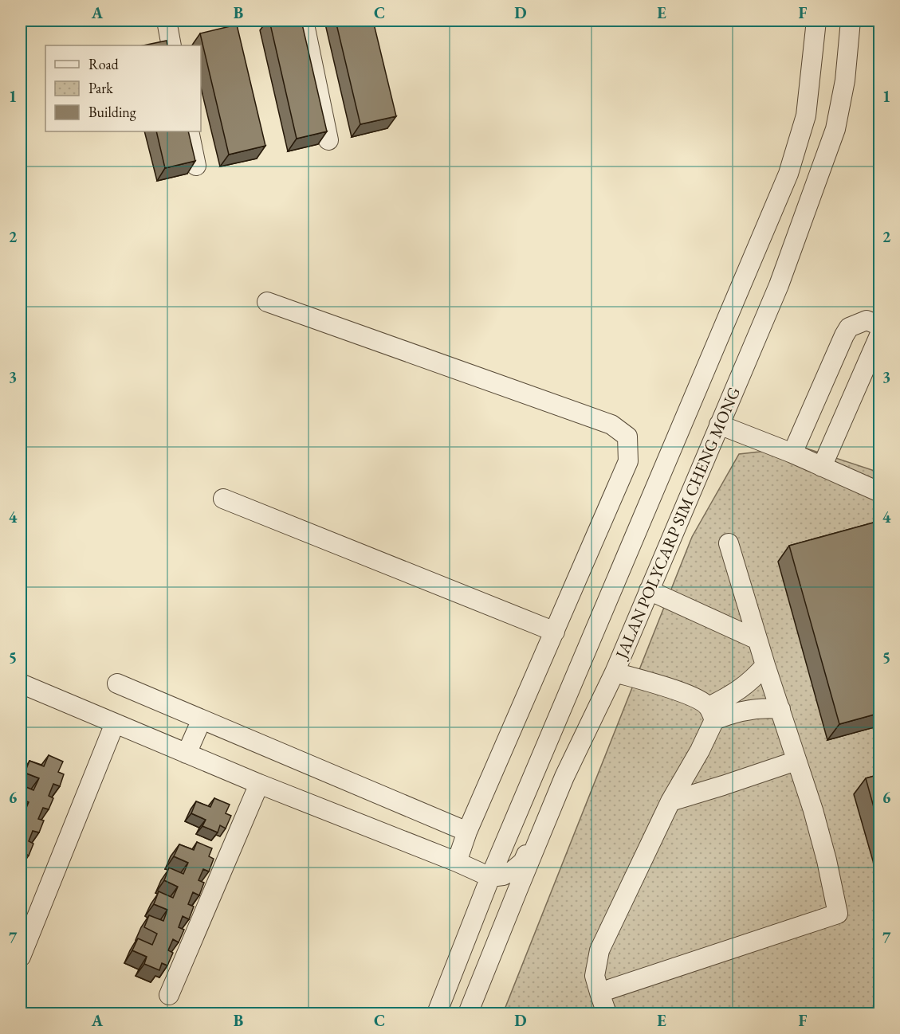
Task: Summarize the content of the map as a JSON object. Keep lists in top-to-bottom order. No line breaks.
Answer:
{"streets":{"street":["JALAN POLYCARP SIM CHENG MONG"]},"legend":["Road","Park","Building"],"grid":{"columns":["A","B","C","D","E","F"],"rows":["1","2","3","4","5","6","7"]}}
